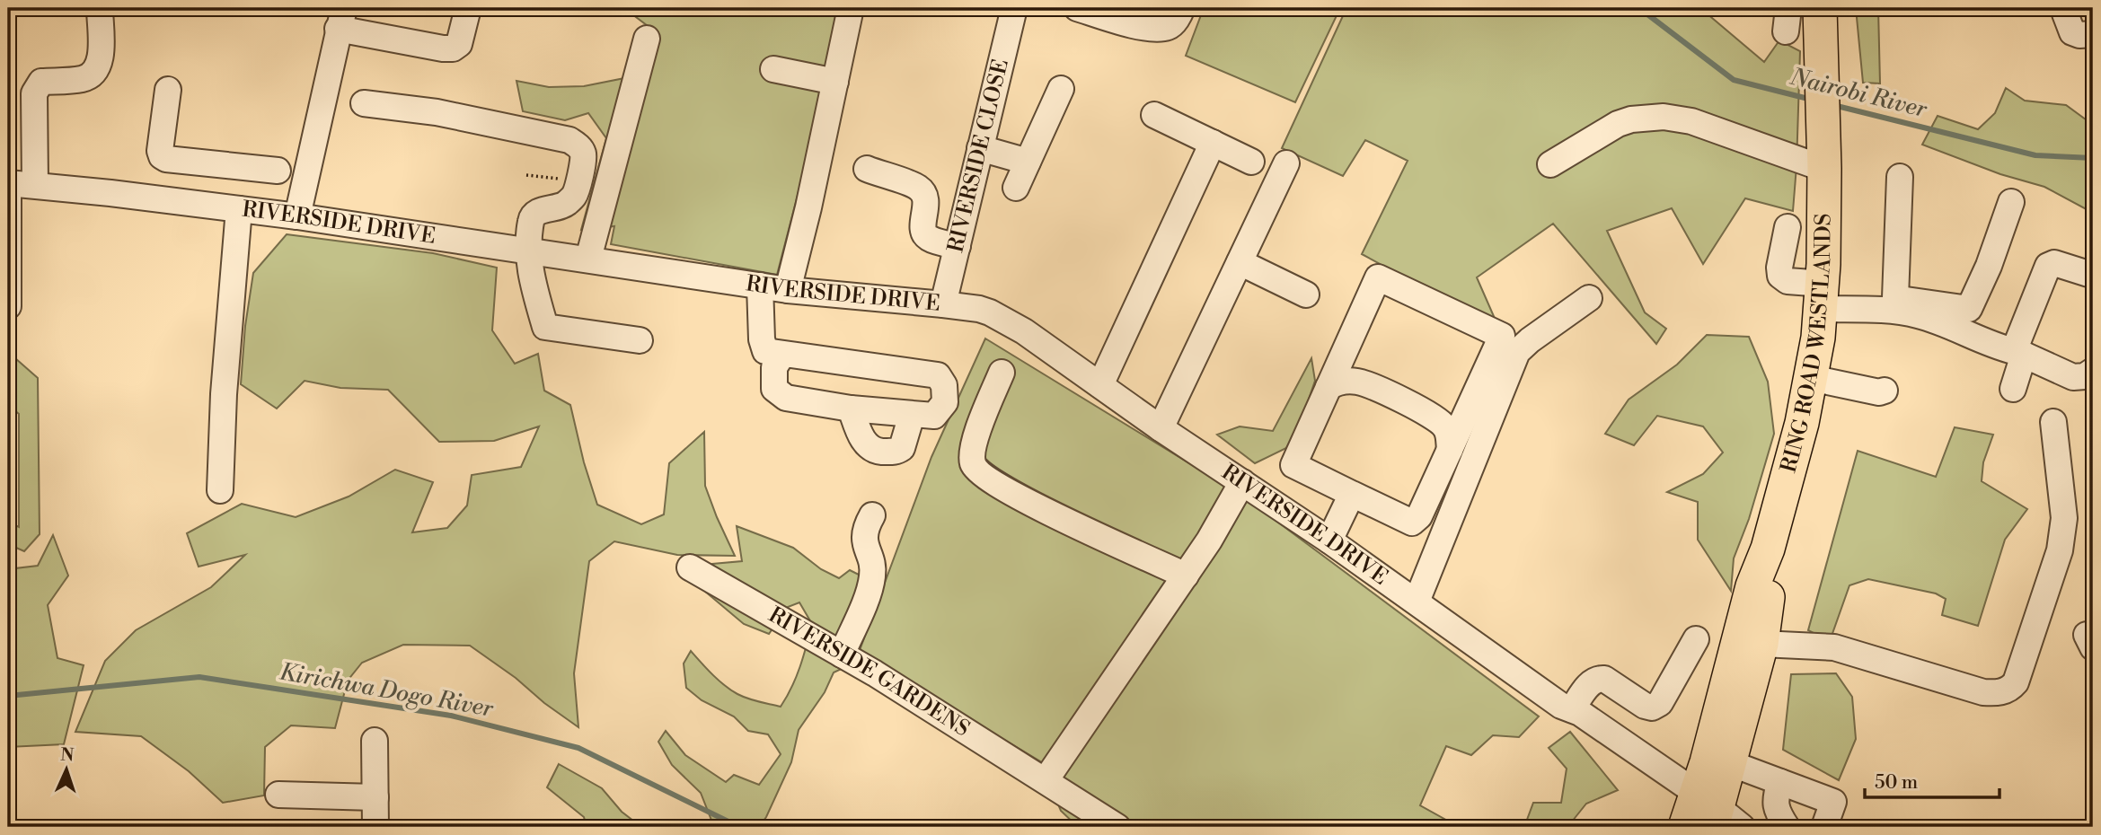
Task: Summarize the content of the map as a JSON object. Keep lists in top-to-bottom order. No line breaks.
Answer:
{"streets":{"main road":["RING ROAD WESTLANDS"],"street":["RIVERSIDE CLOSE","RIVERSIDE DRIVE","RIVERSIDE GARDENS"]},"crossings":[["RIVERSIDE CLOSE","RIVERSIDE DRIVE"],["RIVERSIDE DRIVE","RING ROAD WESTLANDS"]],"water":["Nairobi River","Kirichwa Dogo River"],"scale_bar":"50 m","north":"top"}
